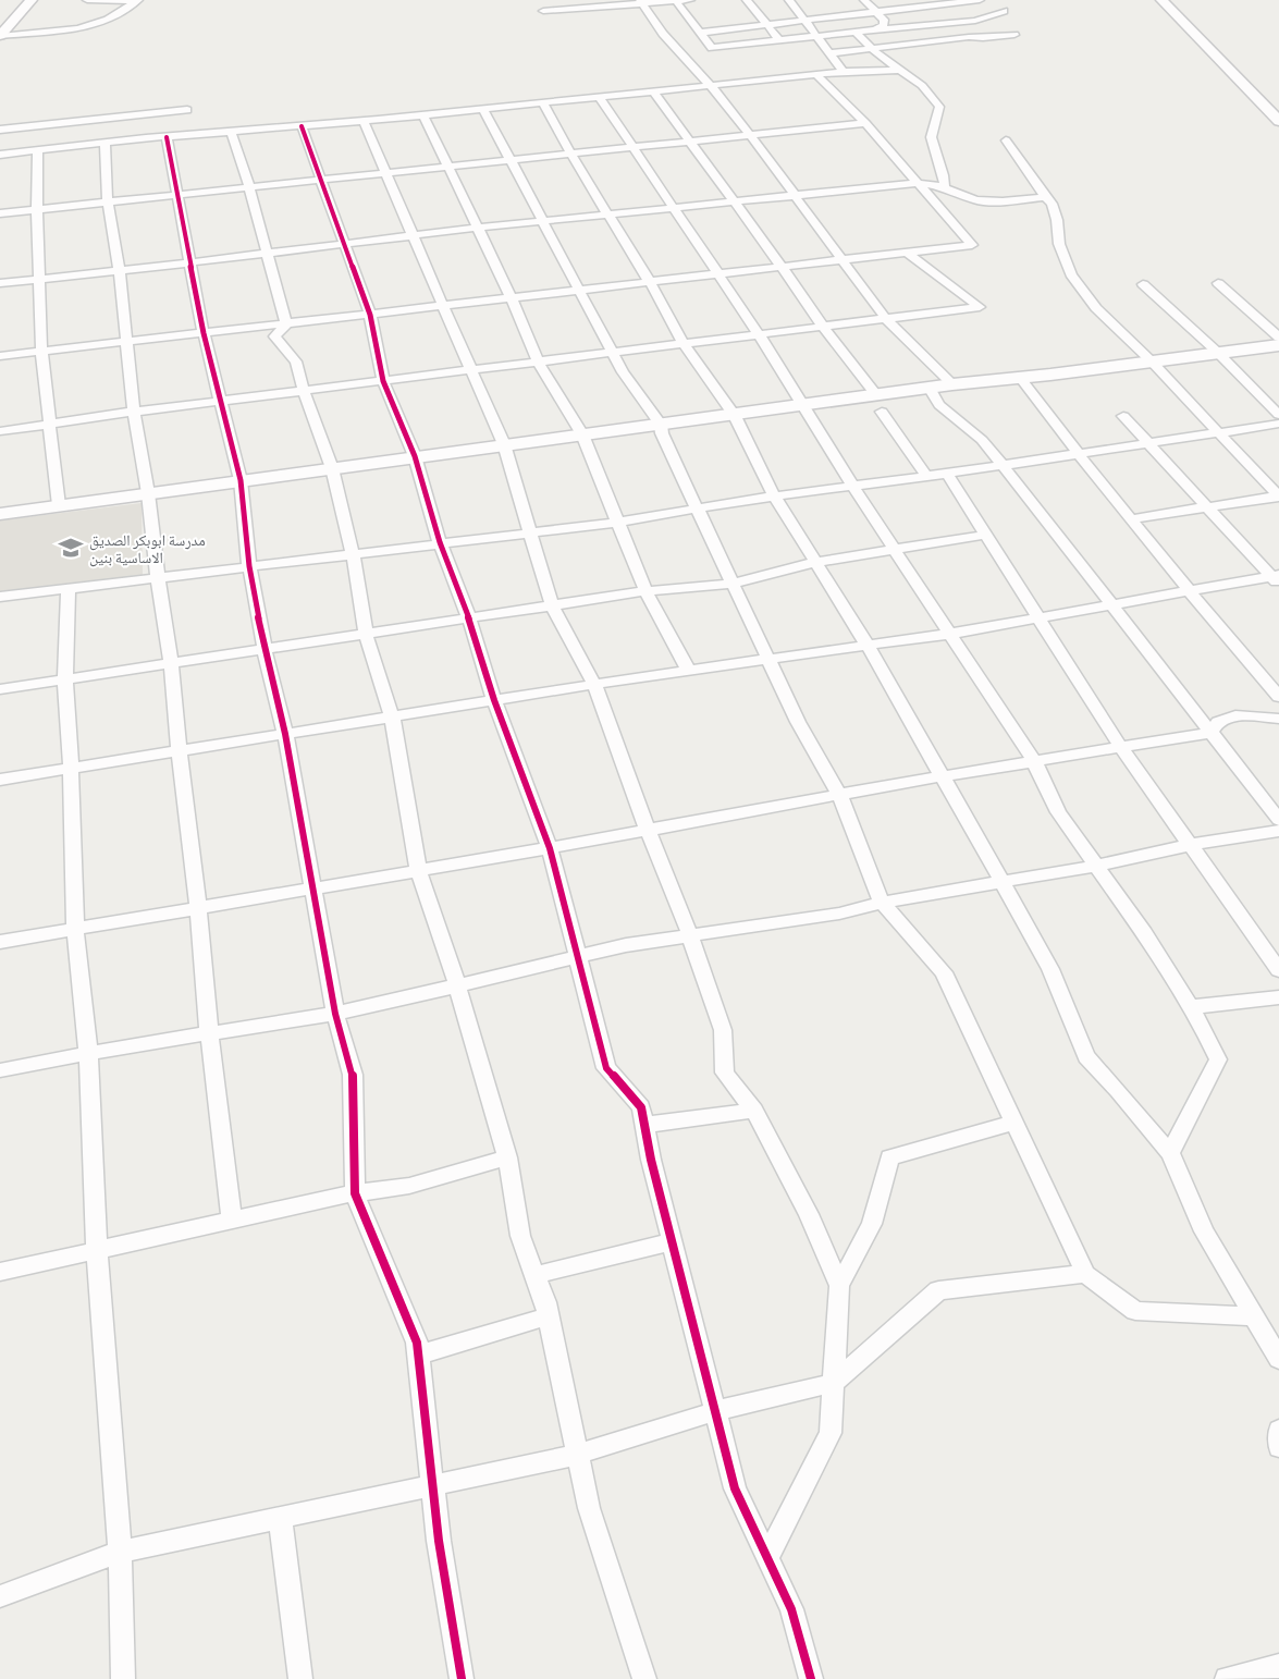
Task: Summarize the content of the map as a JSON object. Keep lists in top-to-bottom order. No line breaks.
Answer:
{"places":{"school or university":["مدرسة ابوبكر الصديق الاساسية بنين"]}}
